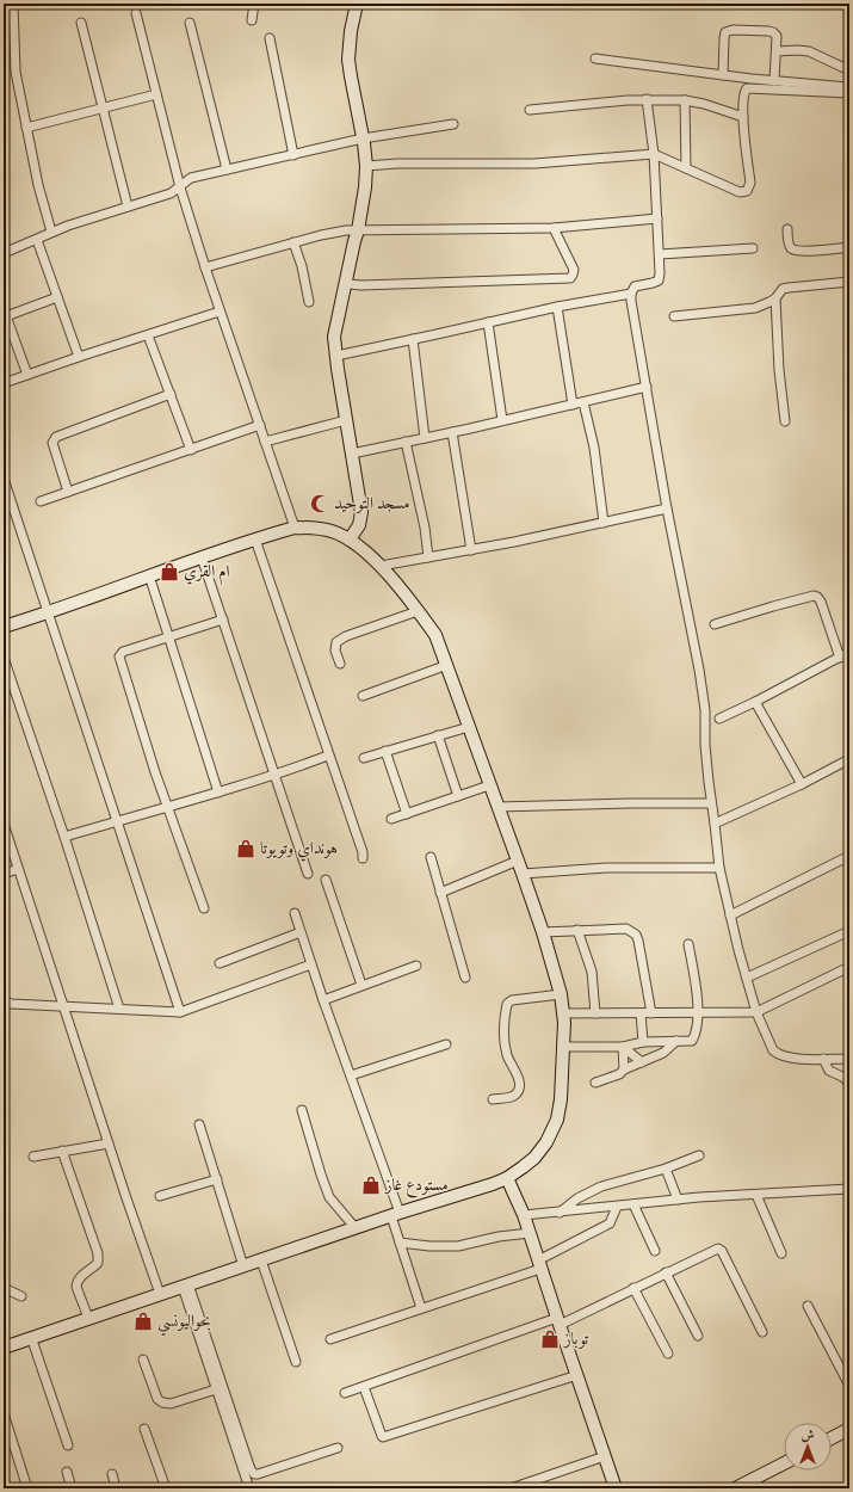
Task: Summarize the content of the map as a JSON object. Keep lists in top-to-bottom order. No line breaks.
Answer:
{"places":{"mosque":["مسجد التوحيد"],"shop":["ام القري","هونداي وتويوتا","مستودع غاز","بحواليونسي","توباز"]},"north":"top"}
